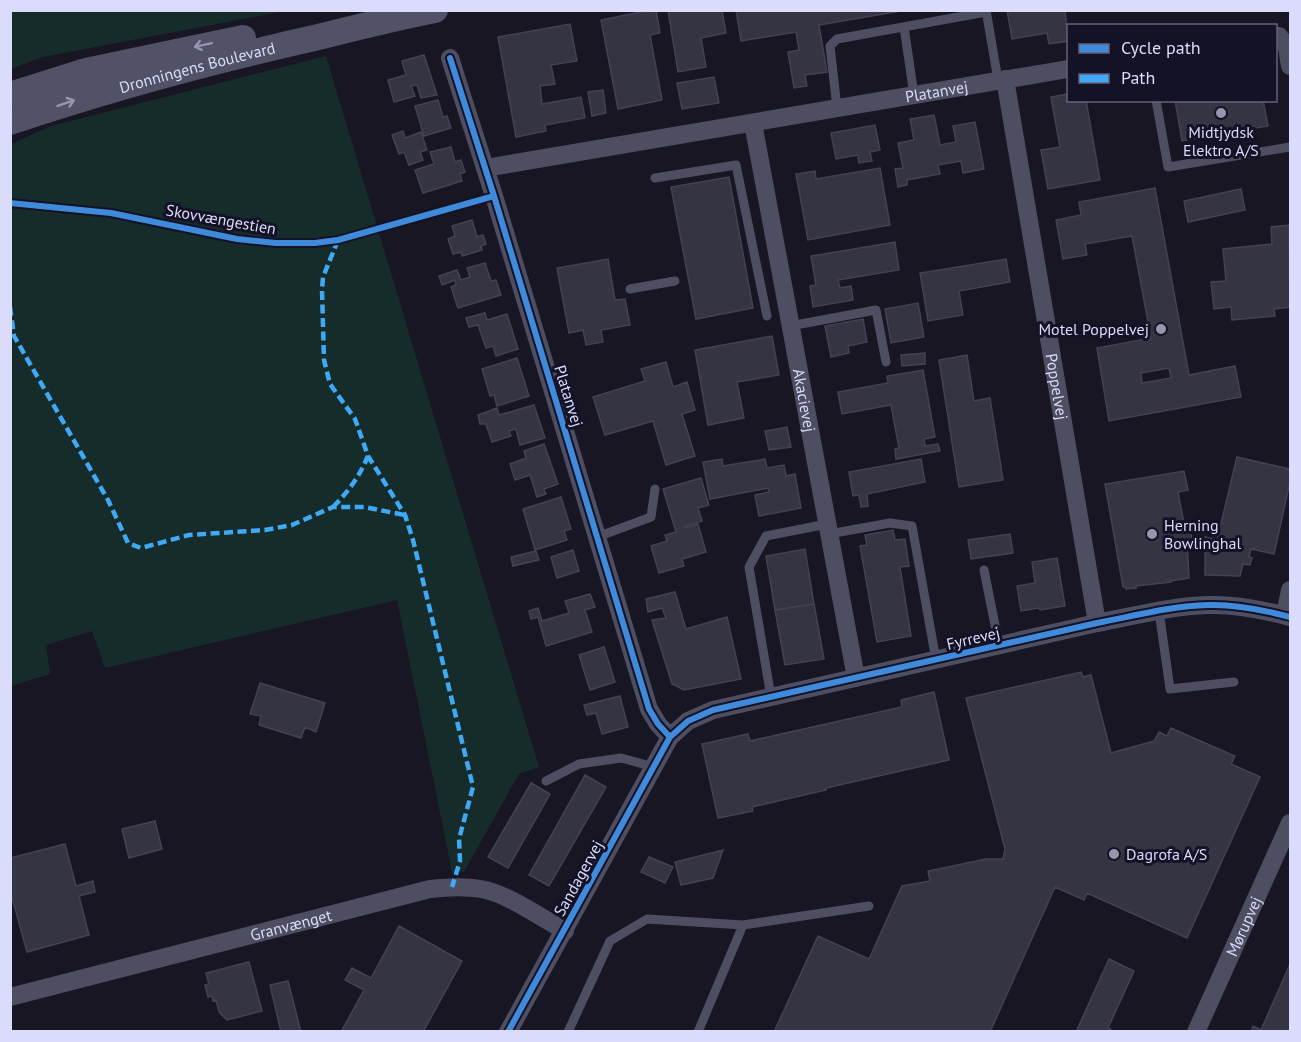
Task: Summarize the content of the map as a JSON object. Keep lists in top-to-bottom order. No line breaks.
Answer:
{"streets":{"main road":["Dronningens Boulevard"],"street":["Platanvej","Poppelvej","Akacievej","Fyrrevej","Sandagervej","Granvænget","Mørupvej"],"cycle path":["Skovvængestien"]},"crossings":[["Platanvej","Poppelvej"],["Platanvej","Akacievej"],["Platanvej","Fyrrevej"],["Platanvej","Sandagervej"],["Poppelvej","Fyrrevej"],["Akacievej","Fyrrevej"],["Fyrrevej","Sandagervej"],["Sandagervej","Granvænget"]],"places":["Midtjydsk Elektro A/S","Motel Poppelvej","Herning Bowlinghal","Dagrofa A/S"],"legend":["Cycle path","Path"]}
